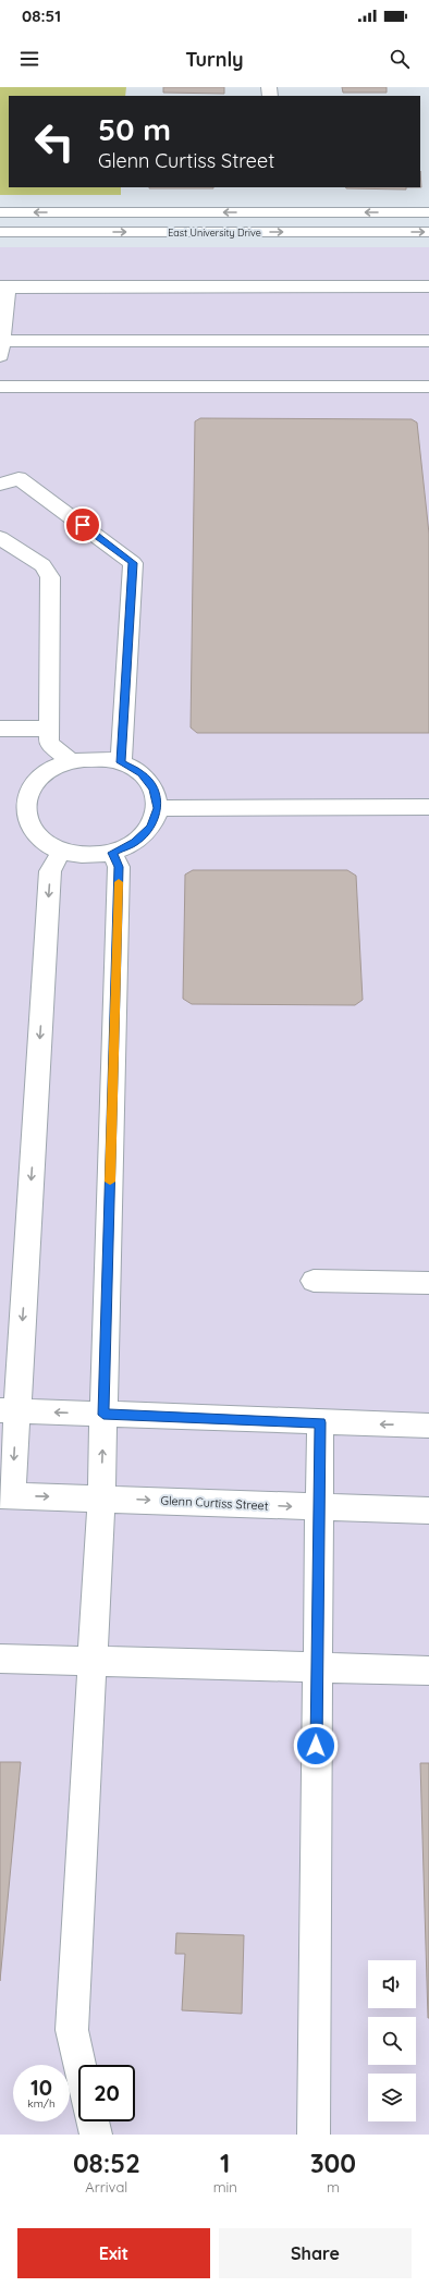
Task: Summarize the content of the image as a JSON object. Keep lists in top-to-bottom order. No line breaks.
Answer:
{"streets":{"street":["East University Drive","Glenn Curtiss Street"]},"page":{"status":"08:51","header":"Turnly","turn":["50 m","Glenn Curtiss Street"],"speed":"10 km/h","limit":"20","eta":["08:52","Arrival","1","min","300","m"],"buttons":["Exit","Share"]}}
